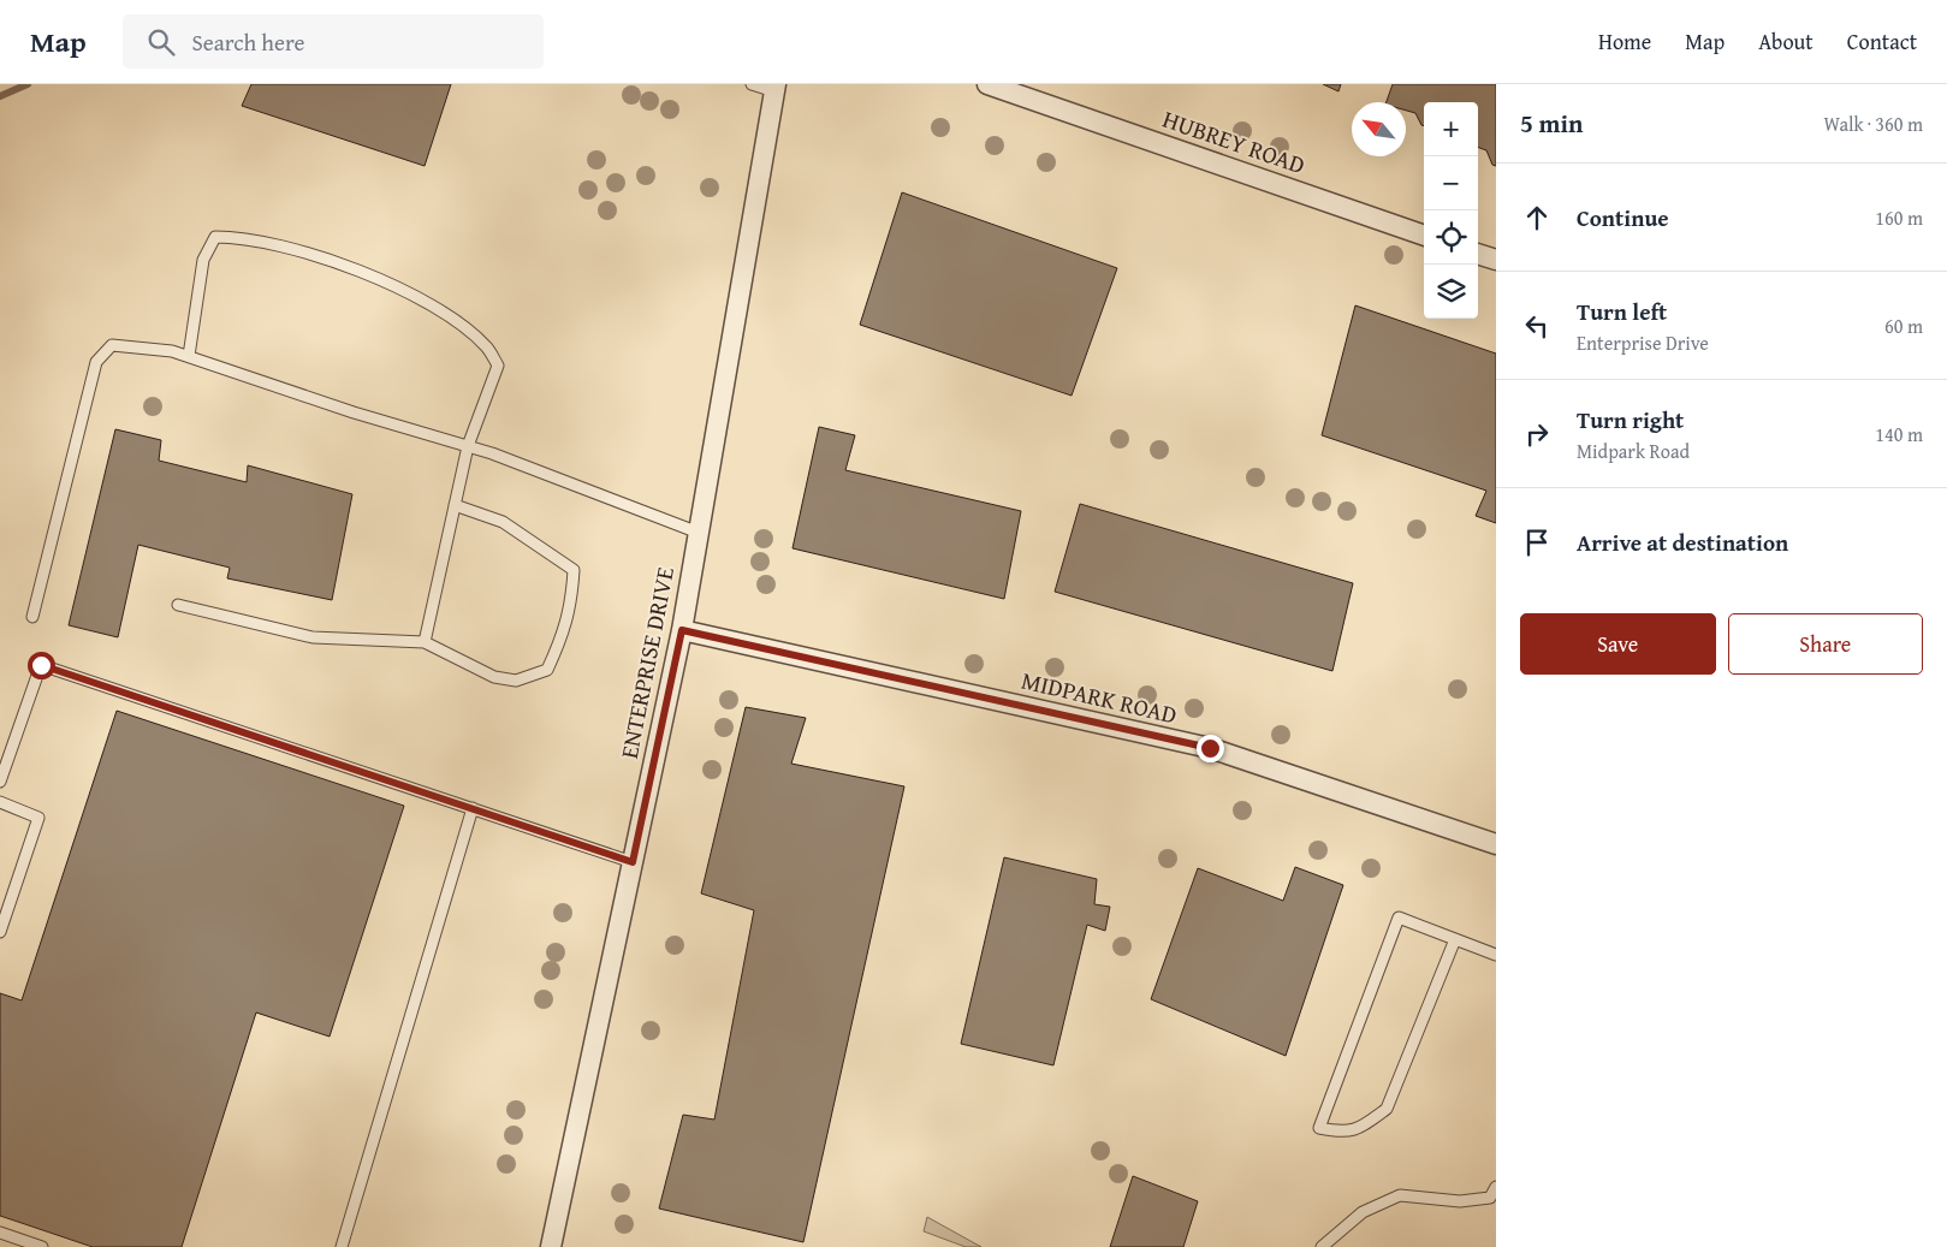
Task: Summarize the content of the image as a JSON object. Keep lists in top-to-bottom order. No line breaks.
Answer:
{"streets":{"street":["HUBREY ROAD","ENTERPRISE DRIVE","MIDPARK ROAD"]},"crossings":[["ENTERPRISE DRIVE","MIDPARK ROAD"]],"north":"top left","page":{"header":"Map","search":"Search here","nav":["Home","Map","About","Contact"],"heading":["5 min","Walk · 360 m"],"map_buttons":["+","−"],"list":[["Continue","160 m"],["Turn left","Enterprise Drive","60 m"],["Turn right","Midpark Road","140 m"],"Arrive at destination"],"buttons":["Save","Share"]}}
